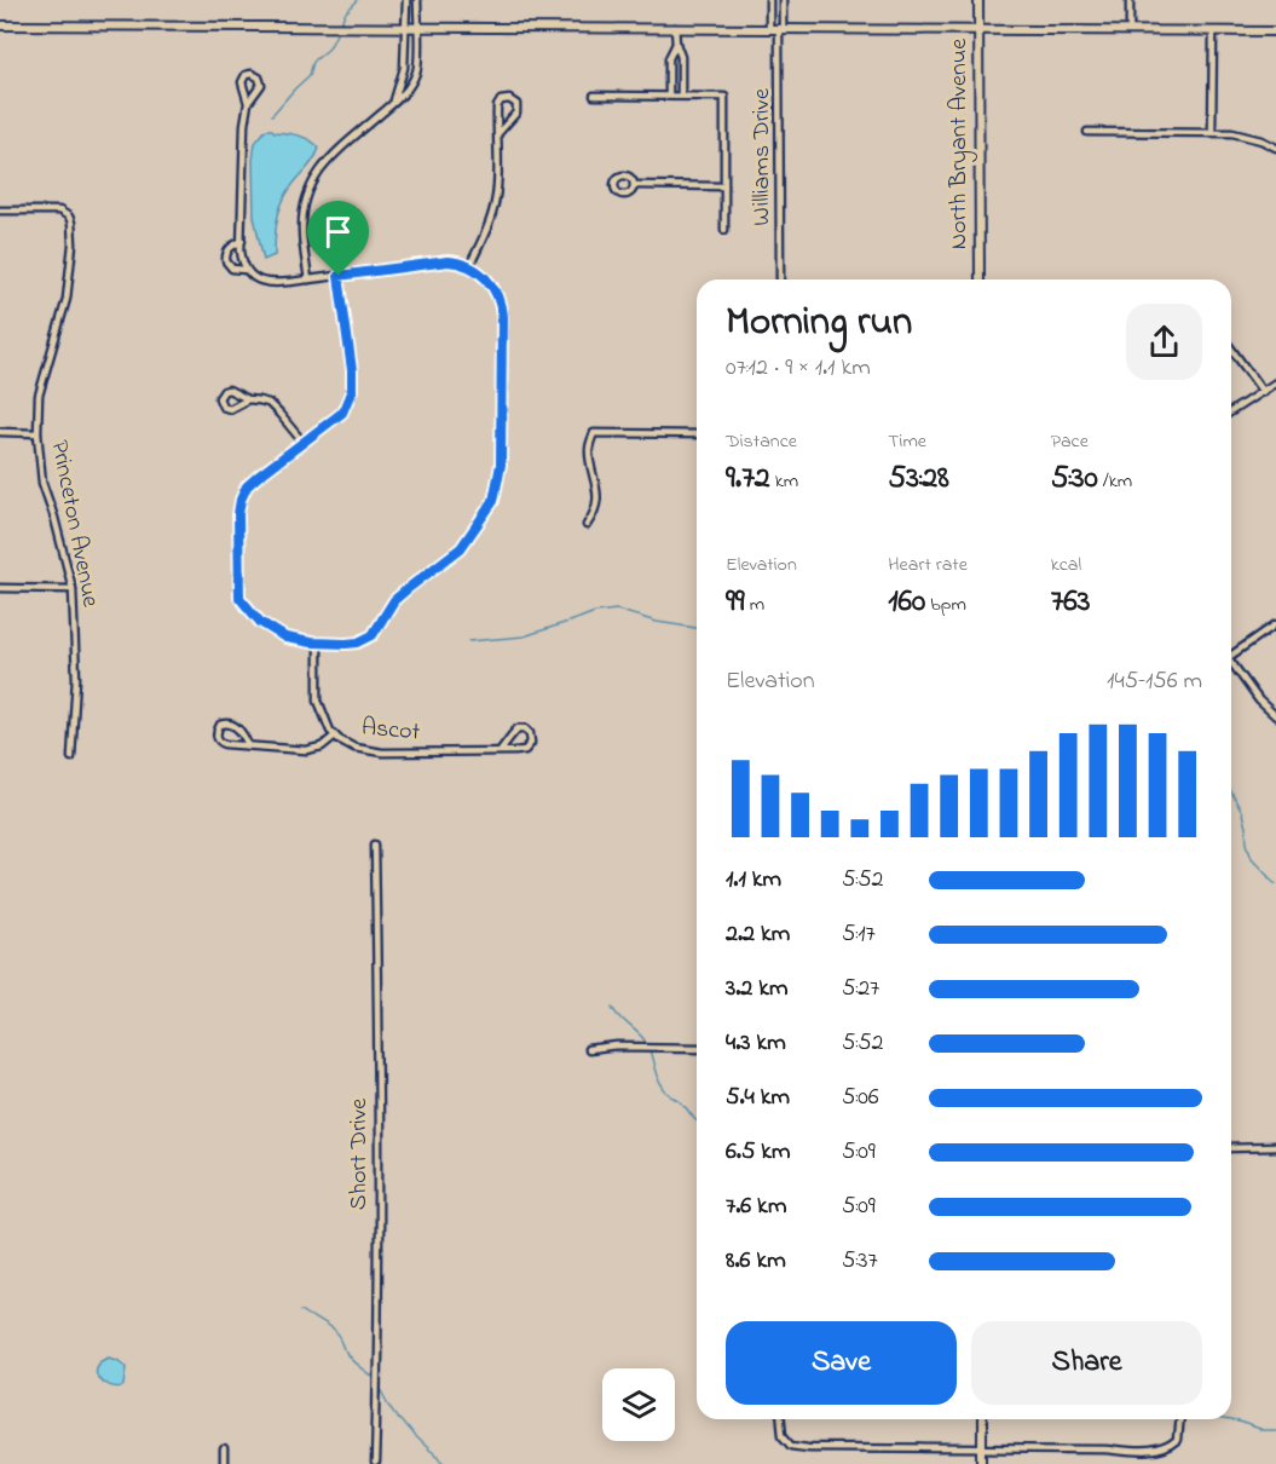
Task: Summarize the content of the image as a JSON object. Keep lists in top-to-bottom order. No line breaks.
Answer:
{"streets":{"street":["North Bryant Avenue","Williams Drive","Princeton Avenue","Ascot","Short Drive"]},"page":{"heading":["Morning run","07:12 · 9 × 1.1 km"],"stats":[["Distance","9.72 km"],["Time","53:28"],["Pace","5:30 /km"],["Elevation","99 m"],["Heart rate","160 bpm"],["kcal","763"]],"chart":["Elevation","145–156 m"],"list":[{"name":"1.1 km","note":"5:52"},{"name":"2.2 km","note":"5:17"},{"name":"3.2 km","note":"5:27"},{"name":"4.3 km","note":"5:52"},{"name":"5.4 km","note":"5:06"},{"name":"6.5 km","note":"5:09"},{"name":"7.6 km","note":"5:09"},{"name":"8.6 km","note":"5:37"}],"buttons":["Save","Share"]}}
